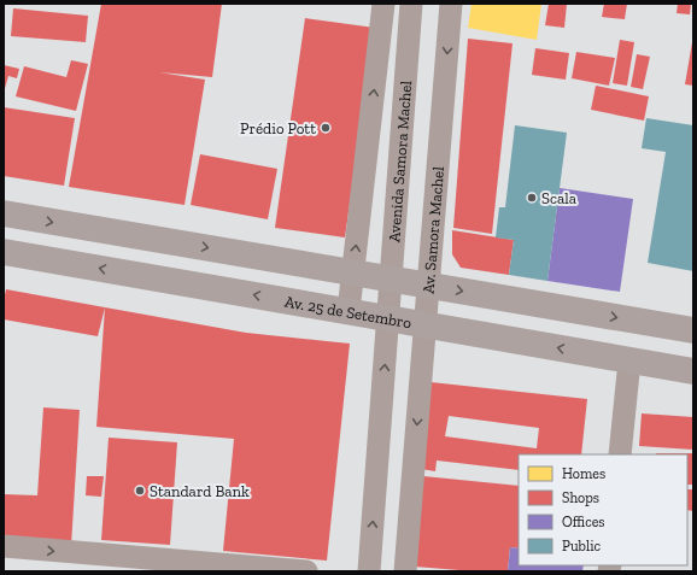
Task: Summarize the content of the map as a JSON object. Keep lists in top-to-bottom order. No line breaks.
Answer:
{"streets":{"main road":["Av. 25 de Setembro"],"street":["Avenida Samora Machel","Av. Samora Machel"]},"crossings":[["Avenida Samora Machel","Av. Samora Machel"],["Avenida Samora Machel","Av. 25 de Setembro"],["Av. Samora Machel","Av. 25 de Setembro"]],"places":["Prédio Pott","Scala","Standard Bank"],"legend":["Homes","Shops","Offices","Public"]}
